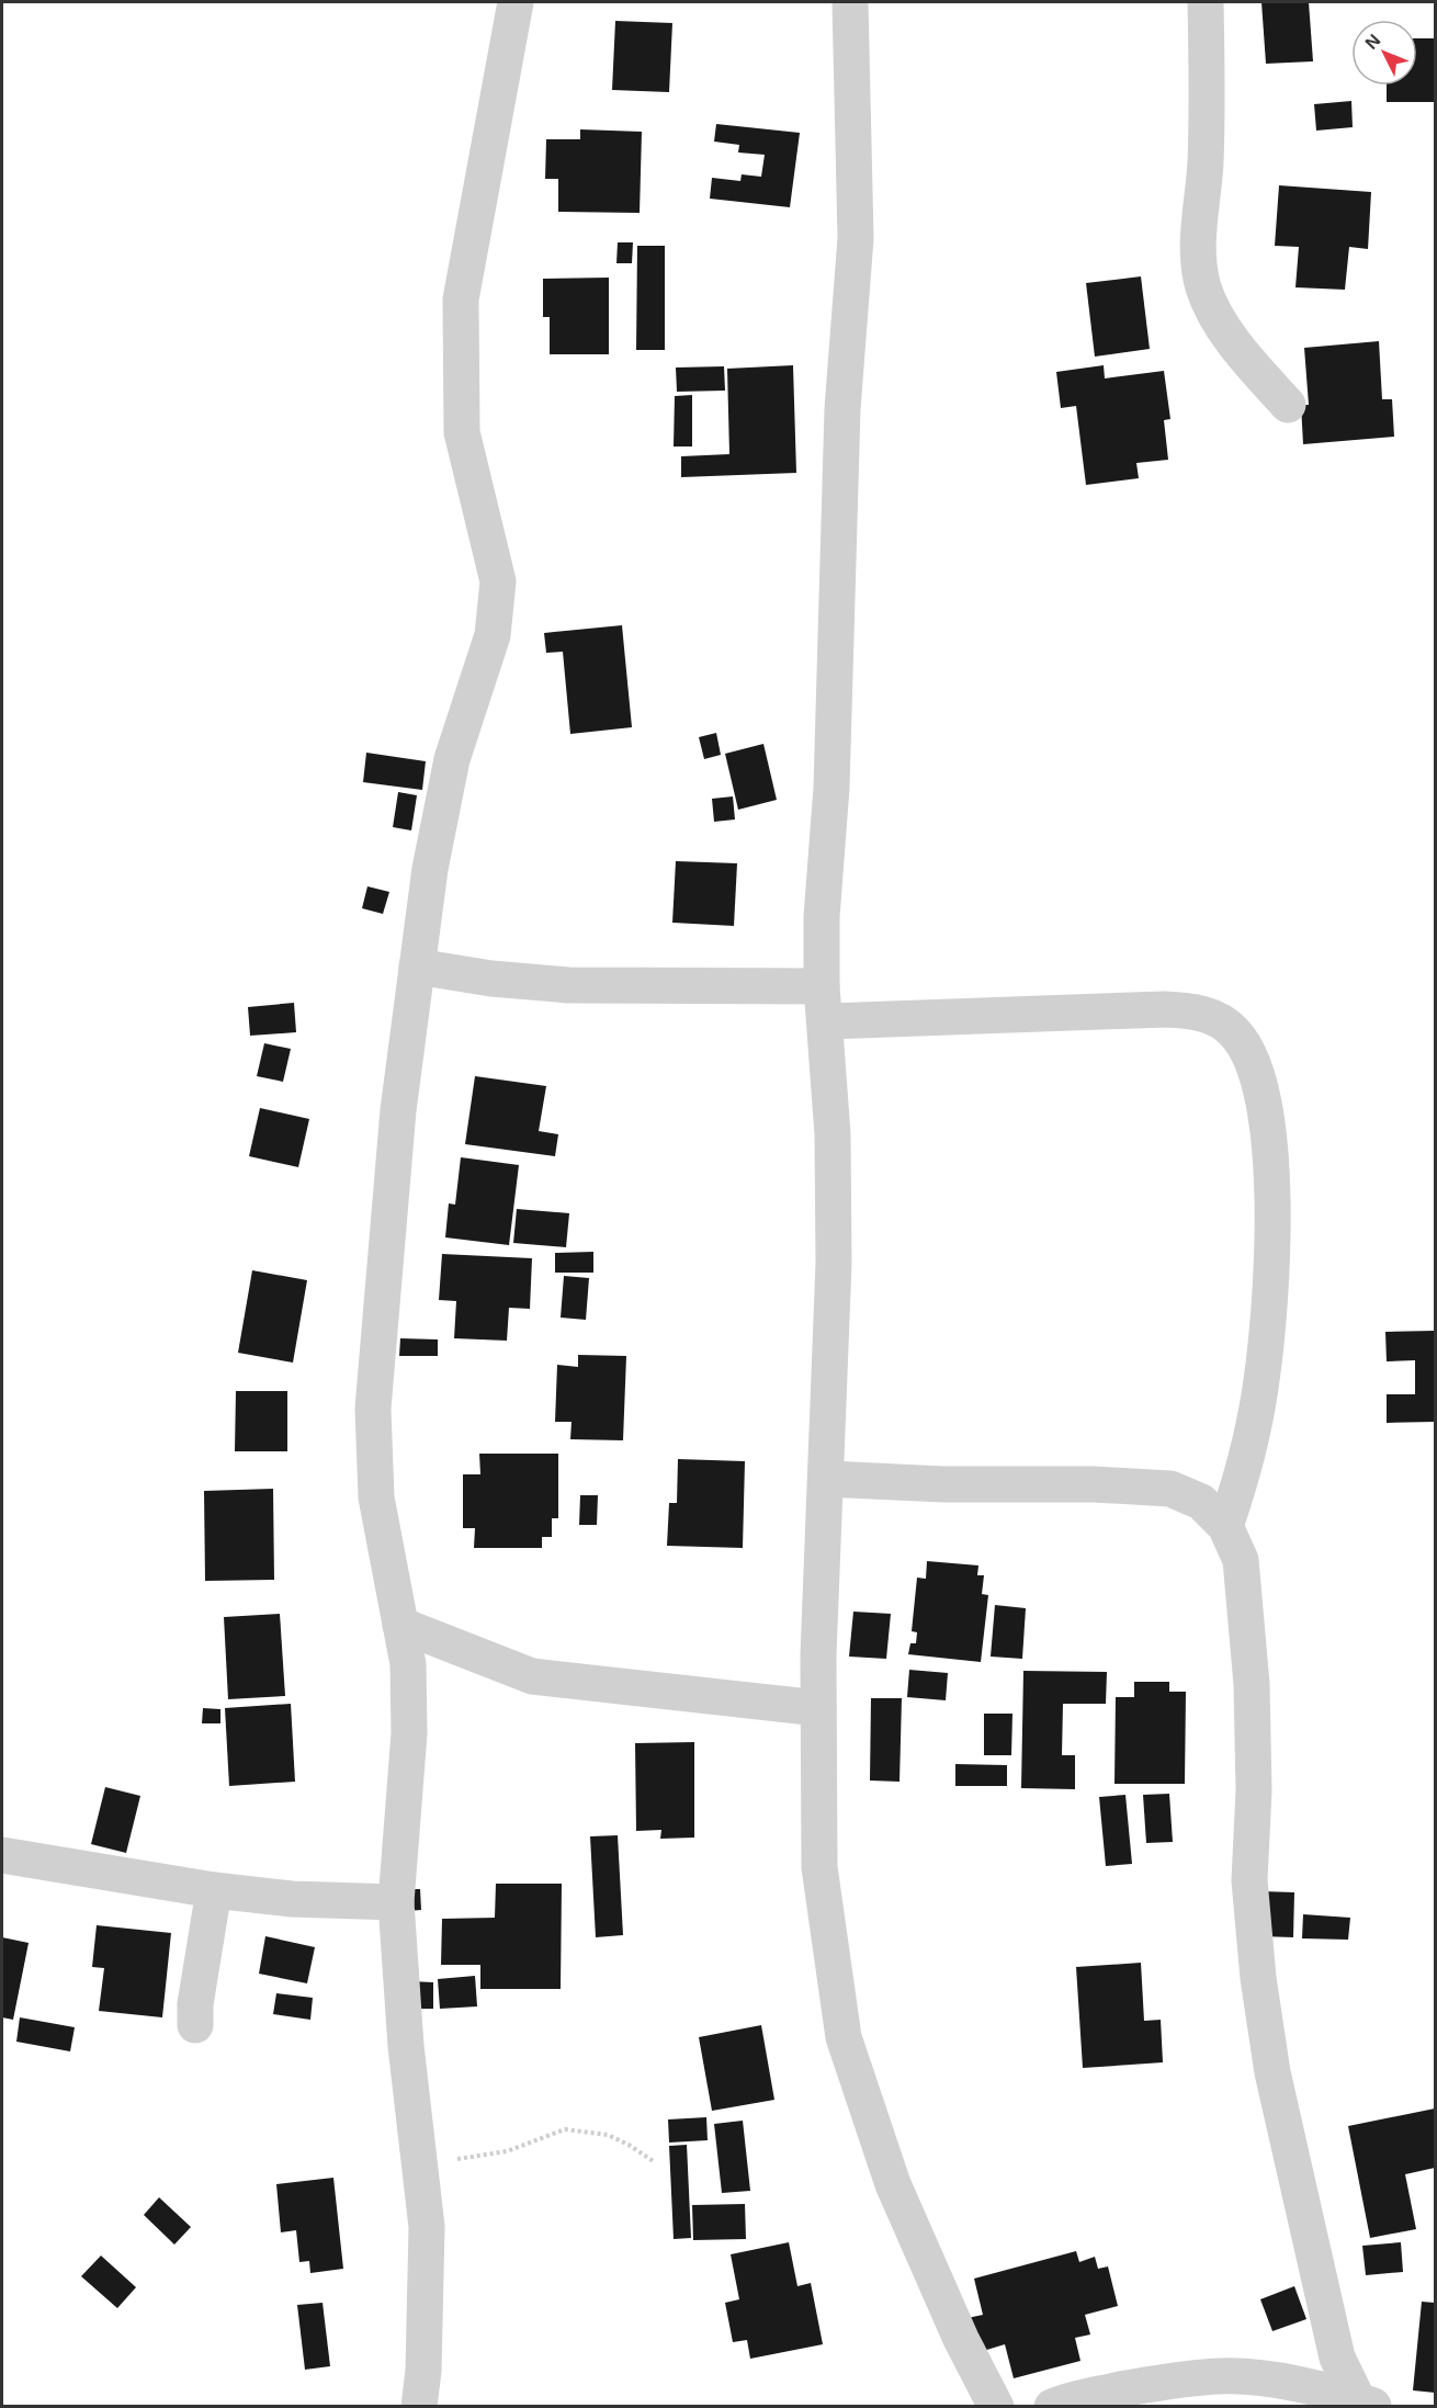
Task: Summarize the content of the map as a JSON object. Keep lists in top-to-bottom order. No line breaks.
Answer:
{"north":"top left"}
